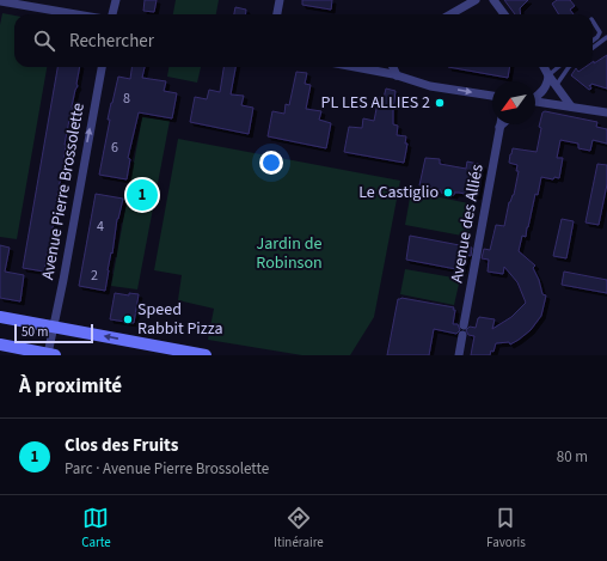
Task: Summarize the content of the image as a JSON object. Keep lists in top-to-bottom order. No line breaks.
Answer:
{"streets":{"street":["Avenue Pierre Brossolette","Avenue des Alliés"]},"one_way":["Avenue Pierre Brossolette"],"parks":["Jardin de Robinson"],"places":["PL LES ALLIES 2","Le Castiglio","Speed Rabbit Pizza"],"house_numbers":["8","6","4","2"],"scale_bar":"50 m","north":"bottom left","page":{"search":"Rechercher","pins":"1","scale":"50 m","heading":"À proximité","list":[{"mark":"1","name":"Clos des Fruits","note":"Parc · Avenue Pierre Brossolette","value":"80 m"}],"nav":["Carte","Itinéraire","Favoris"]}}
